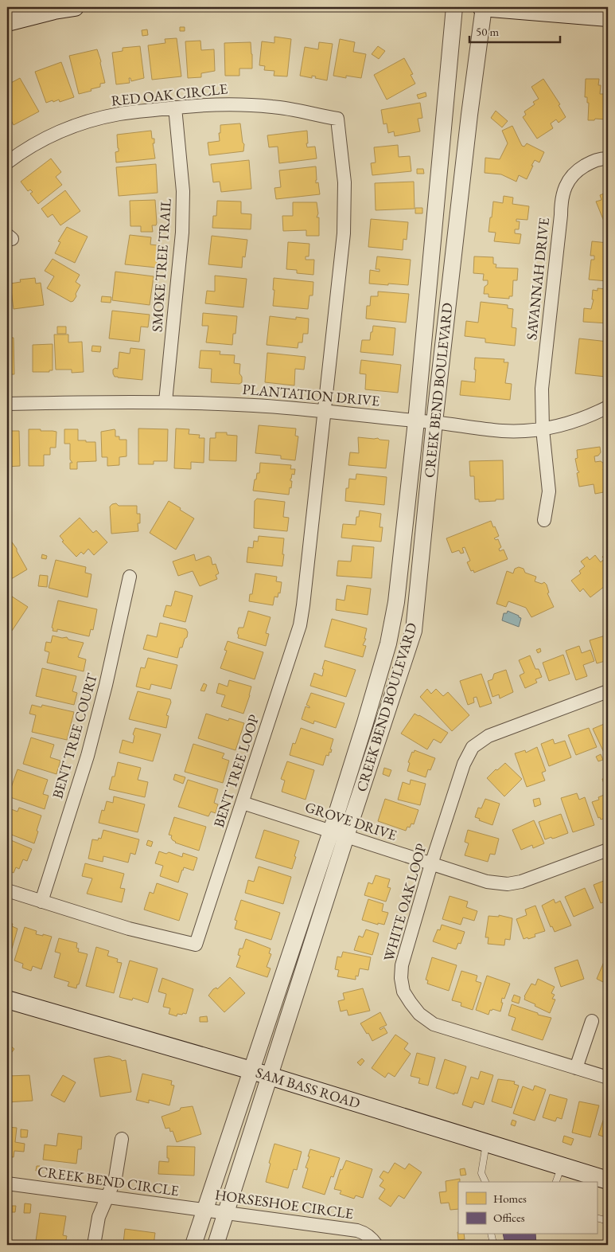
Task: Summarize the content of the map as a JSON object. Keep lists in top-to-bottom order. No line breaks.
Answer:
{"streets":{"main road":["SAM BASS ROAD"],"street":["RED OAK CIRCLE","SMOKE TREE TRAIL","SAVANNAH DRIVE","CREEK BEND BOULEVARD","PLANTATION DRIVE","BENT TREE COURT","BENT TREE LOOP","GROVE DRIVE","WHITE OAK LOOP","CREEK BEND CIRCLE","HORSESHOE CIRCLE"]},"crossings":[["RED OAK CIRCLE","SMOKE TREE TRAIL"],["RED OAK CIRCLE","PLANTATION DRIVE"],["RED OAK CIRCLE","BENT TREE LOOP"],["SMOKE TREE TRAIL","PLANTATION DRIVE"],["SAVANNAH DRIVE","PLANTATION DRIVE"],["CREEK BEND BOULEVARD","PLANTATION DRIVE"],["CREEK BEND BOULEVARD","GROVE DRIVE"],["CREEK BEND BOULEVARD","SAM BASS ROAD"],["CREEK BEND BOULEVARD","CREEK BEND CIRCLE"],["CREEK BEND BOULEVARD","HORSESHOE CIRCLE"],["PLANTATION DRIVE","BENT TREE LOOP"],["BENT TREE COURT","BENT TREE LOOP"],["BENT TREE LOOP","GROVE DRIVE"],["GROVE DRIVE","WHITE OAK LOOP"],["CREEK BEND CIRCLE","HORSESHOE CIRCLE"]],"legend":["Homes","Offices"],"scale_bar":"50 m"}
